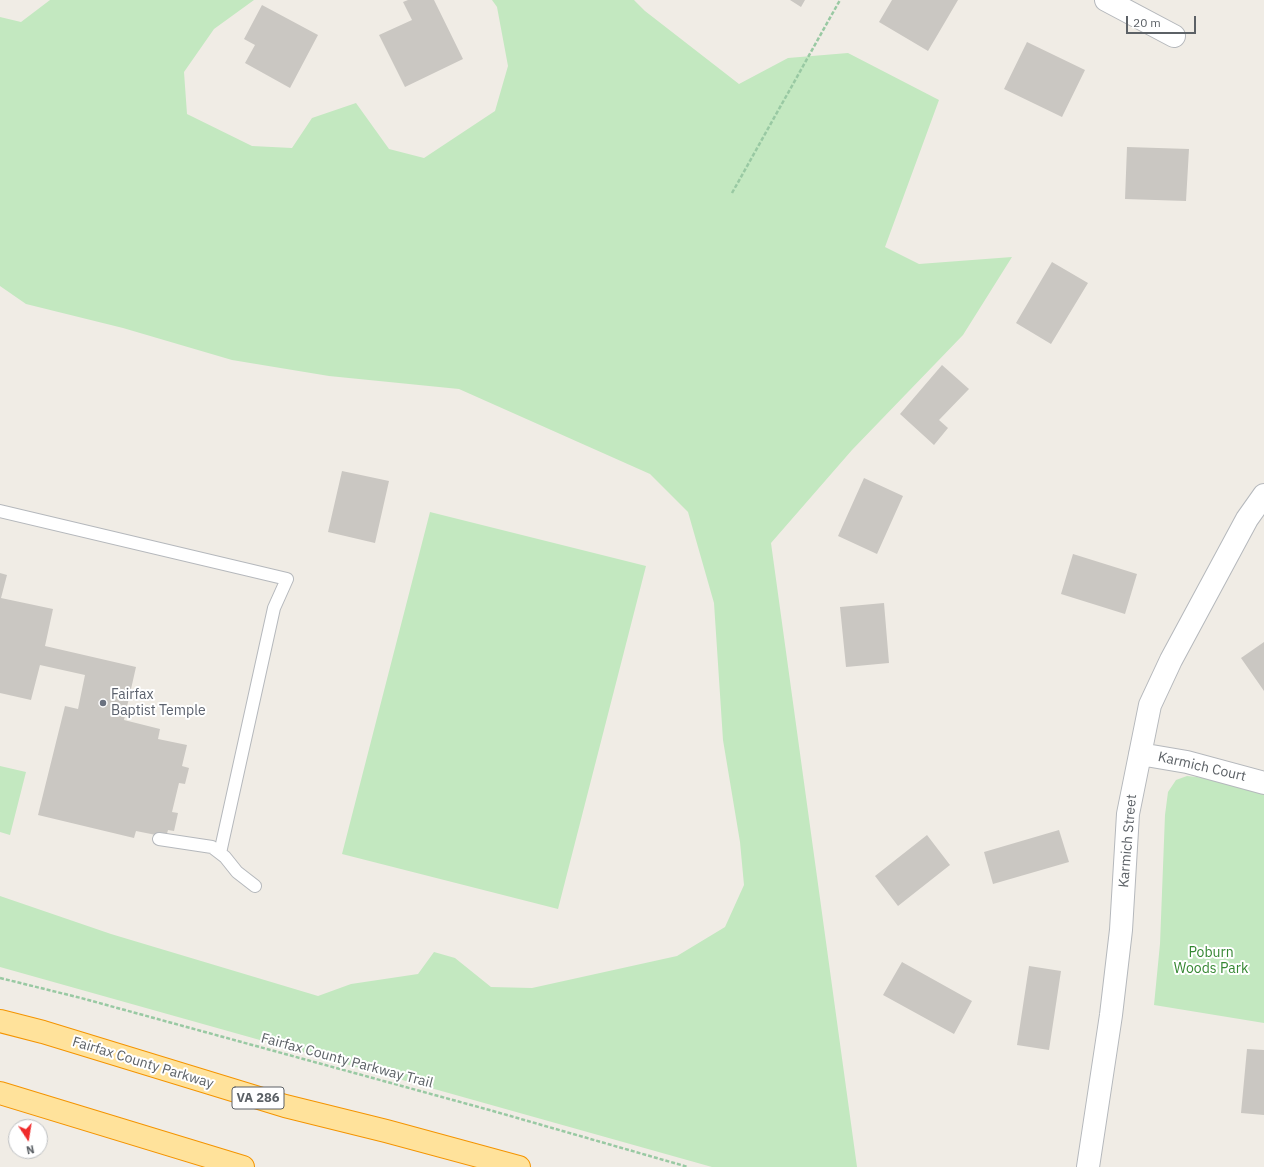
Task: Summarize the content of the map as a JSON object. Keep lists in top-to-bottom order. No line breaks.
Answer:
{"streets":{"highway":["Fairfax County Parkway","VA 286"],"street":["Karmich Court","Karmich Street"],"path":["Fairfax County Parkway Trail"]},"crossings":[["Karmich Court","Karmich Street"]],"parks":["Poburn Woods Park"],"places":["Fairfax Baptist Temple"],"scale_bar":"20 m","north":"bottom"}
